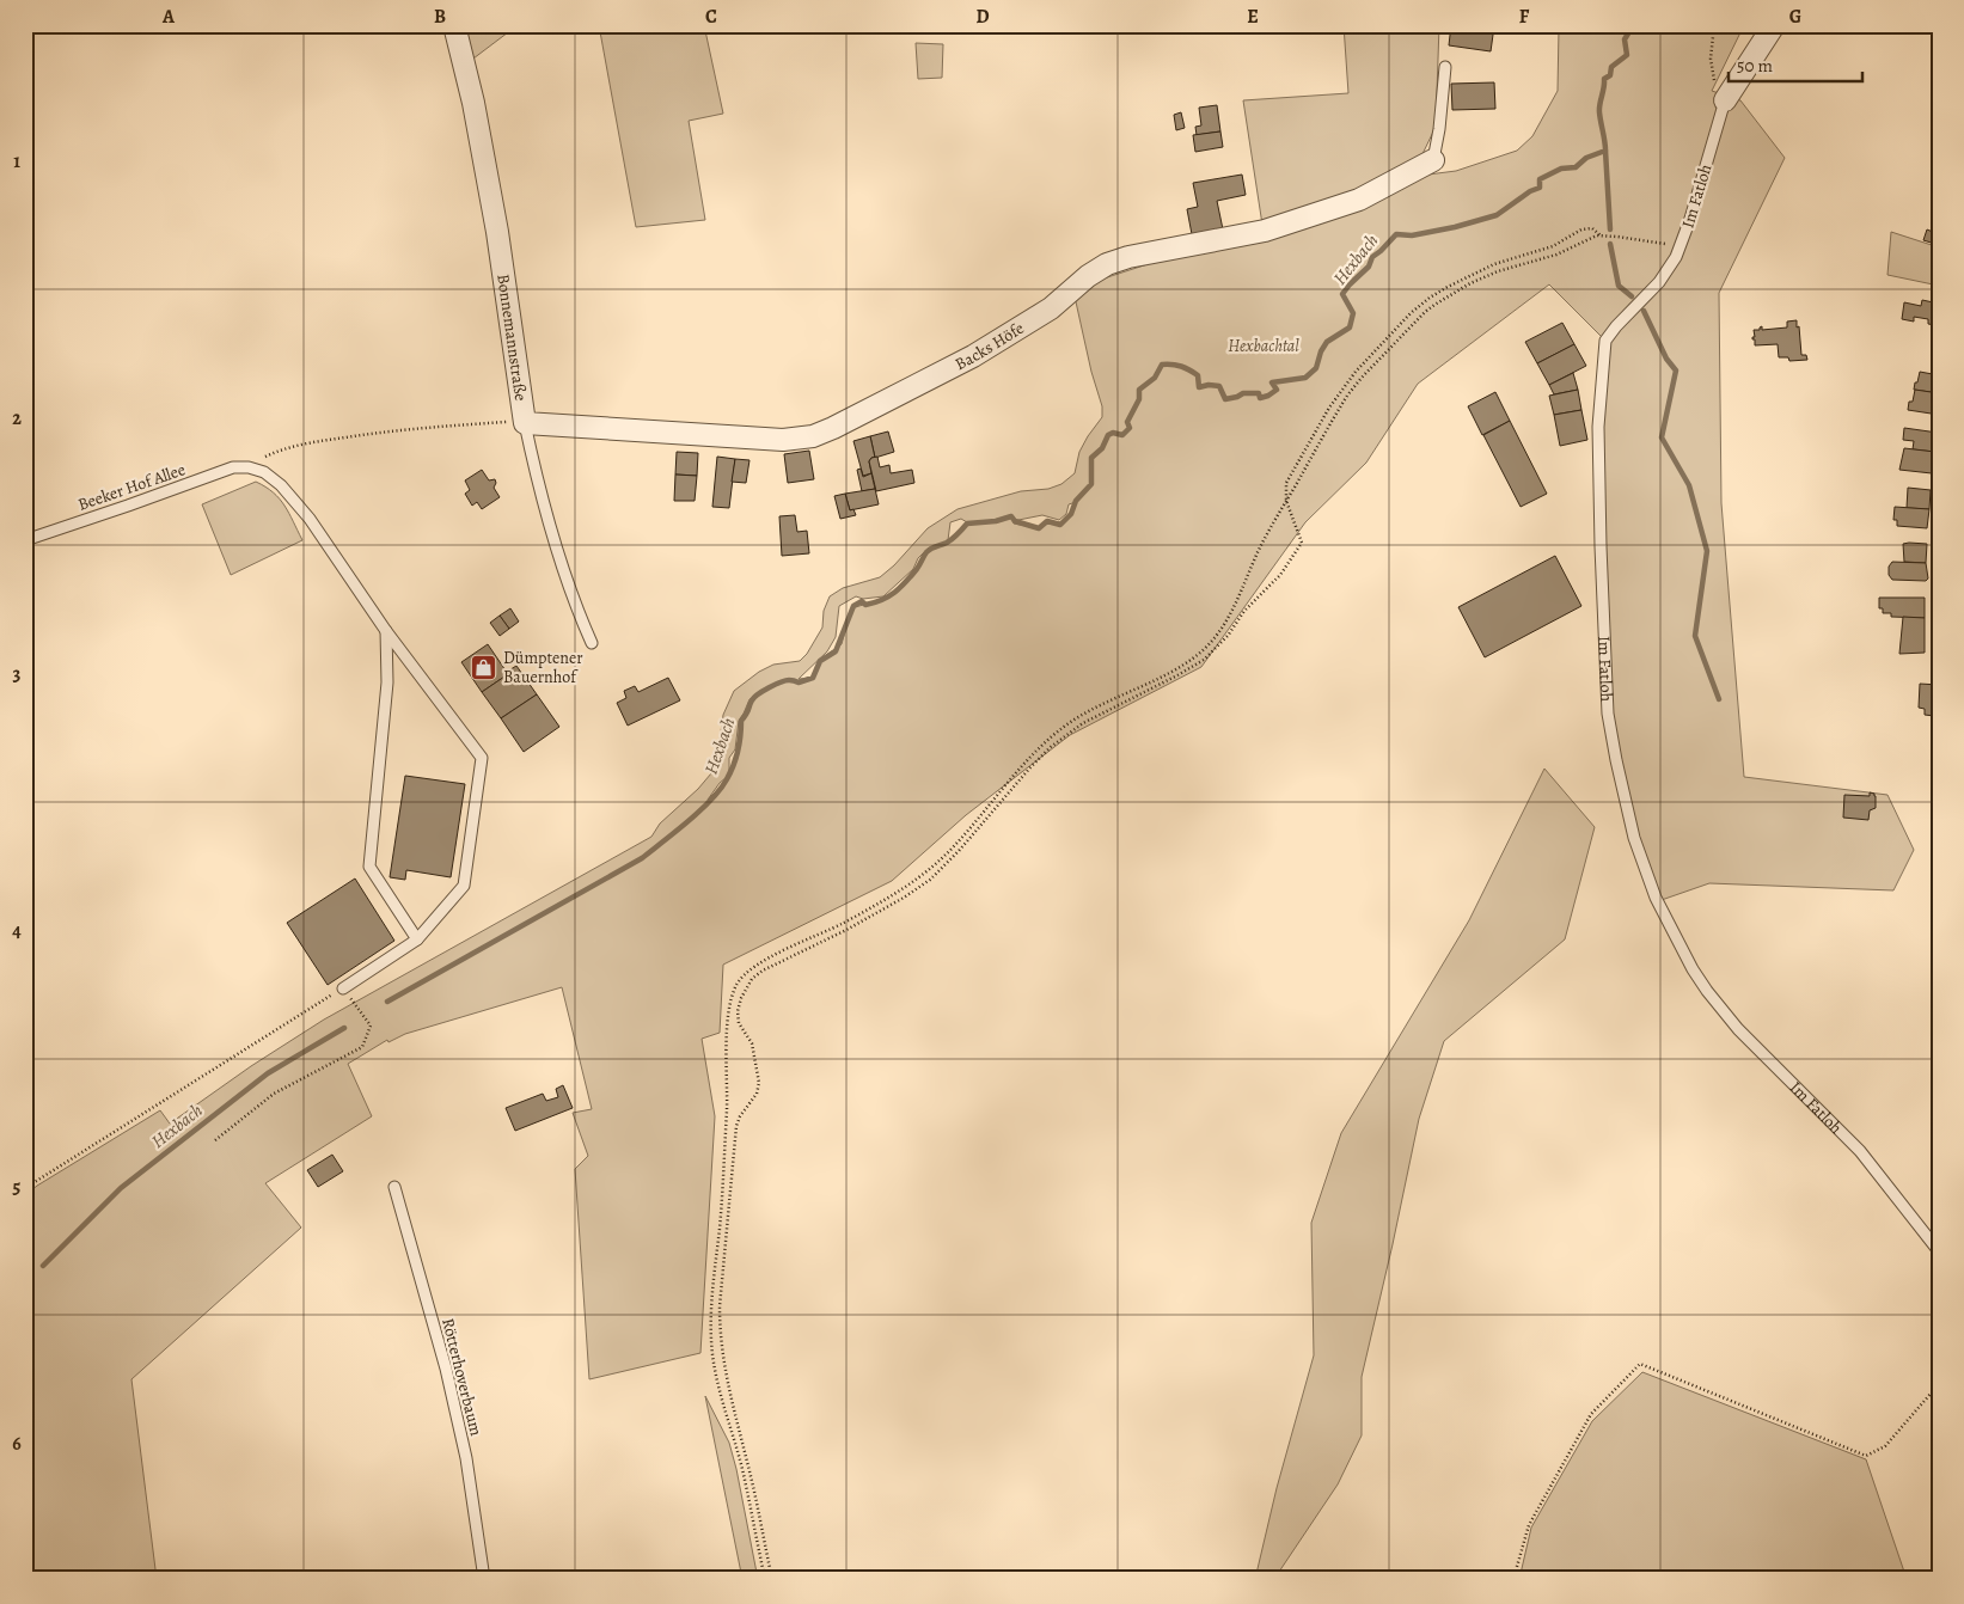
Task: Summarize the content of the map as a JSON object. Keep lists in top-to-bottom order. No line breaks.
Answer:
{"streets":{"street":["Im Fatloh","Bonnemannstraße","Backs Höfe"],"lane":["Beeker Hof Allee","Rötterhoverbaum"]},"crossings":[["Bonnemannstraße","Backs Höfe"]],"water":["Hexbach"],"parks":["Hexbachtal"],"places":{"shop":["Dümptener Bauernhof"]},"scale_bar":"50 m","grid":{"columns":["A","B","C","D","E","F","G"],"rows":["1","2","3","4","5","6"]}}
